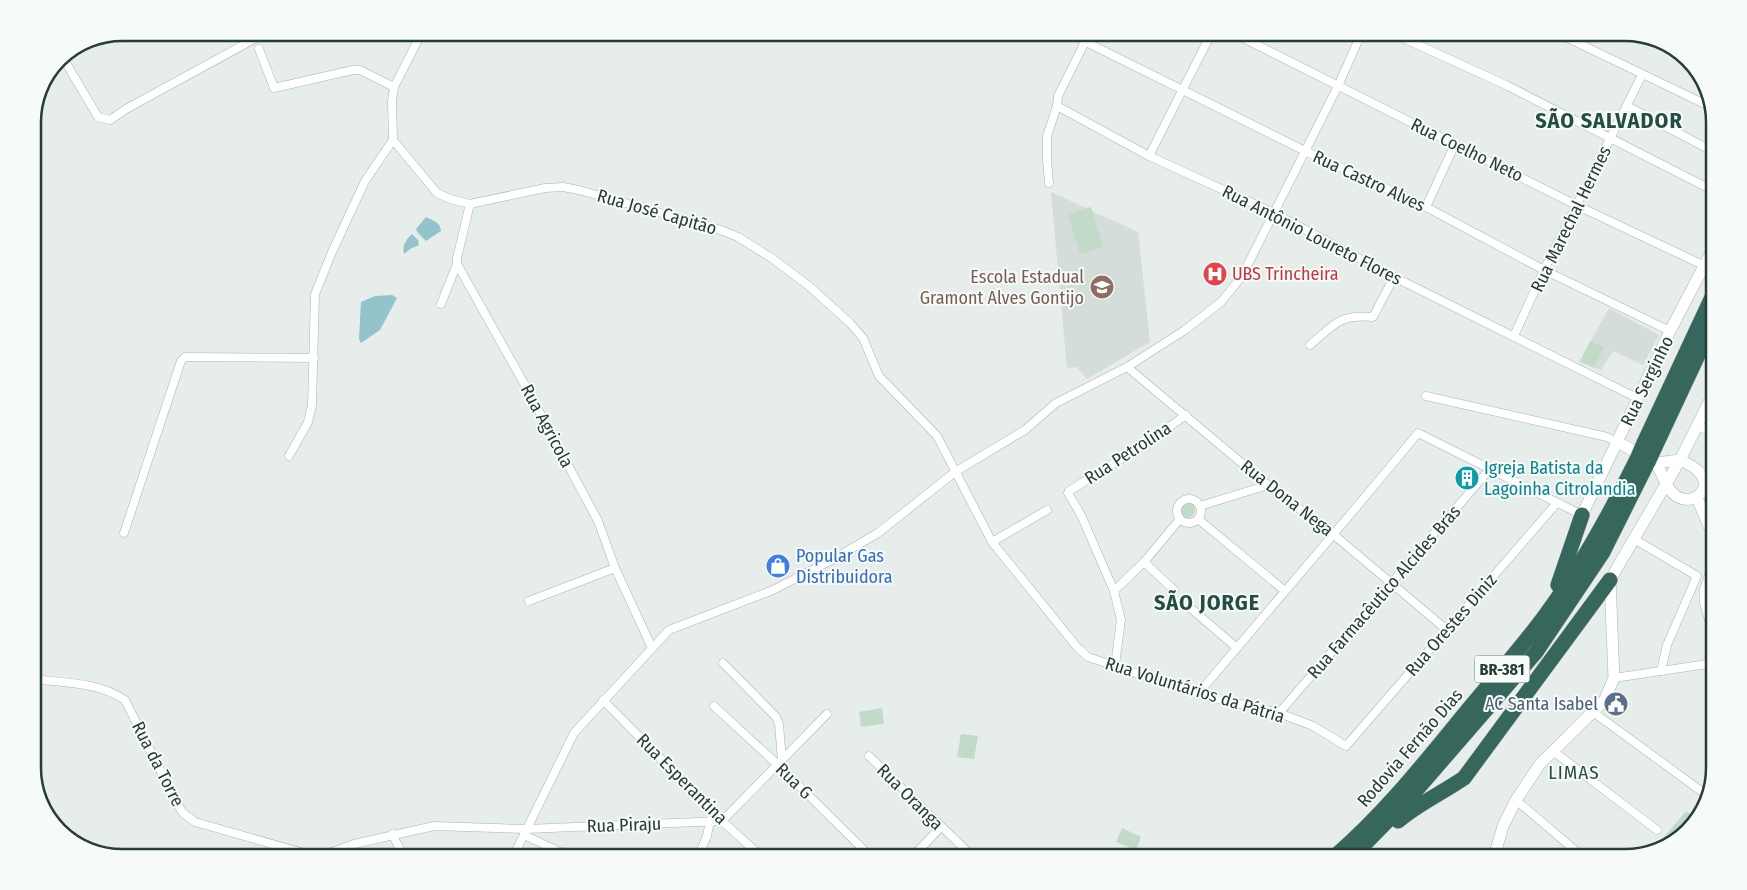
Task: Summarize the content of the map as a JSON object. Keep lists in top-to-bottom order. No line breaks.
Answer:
{"streets":{"highway":["BR-381","Rodovia Fernão Dias"],"street":["Rua Coelho Neto","Rua Castro Alves","Rua José Capitão","Rua Marechal Hermes","Rua Antônio Loureto Flores","Rua Serginho","Rua Agricola","Rua Petrolina","Rua Dona Nega","Rua Farmacêutico Alcides Brás","Rua Orestes Diniz","Rua Voluntários da Pátria","Rua da Torre","Rua Esperantina","Rua G","Rua Oranga","Rua Piraju"]},"crossings":[["Rua Coelho Neto","Rua Marechal Hermes"],["Rua Coelho Neto","Rua Serginho"],["Rua Castro Alves","Rua Marechal Hermes"],["Rua Castro Alves","Rua Serginho"],["Rua José Capitão","Rua Voluntários da Pátria"],["Rua Marechal Hermes","Rua Antônio Loureto Flores"],["Rua Antônio Loureto Flores","Rua Serginho"],["Rua Petrolina","Rua Dona Nega"],["Rua Dona Nega","Rua Farmacêutico Alcides Brás"],["Rua Dona Nega","Rua Orestes Diniz"],["Rua Farmacêutico Alcides Brás","Rua Voluntários da Pátria"],["Rua Orestes Diniz","Rua Voluntários da Pátria"],["Rua Esperantina","Rua Piraju"]],"districts":["SÃO SALVADOR","SÃO JORGE","LIMAS"],"places":{"hospital":["UBS Trincheira"],"school or university":["Escola Estadual Gramont Alves Gontijo"],"building":["Igreja Batista da Lagoinha Citrolandia"],"shop":["Popular Gas Distribuidora"],"public building":["AC Santa Isabel"]}}
